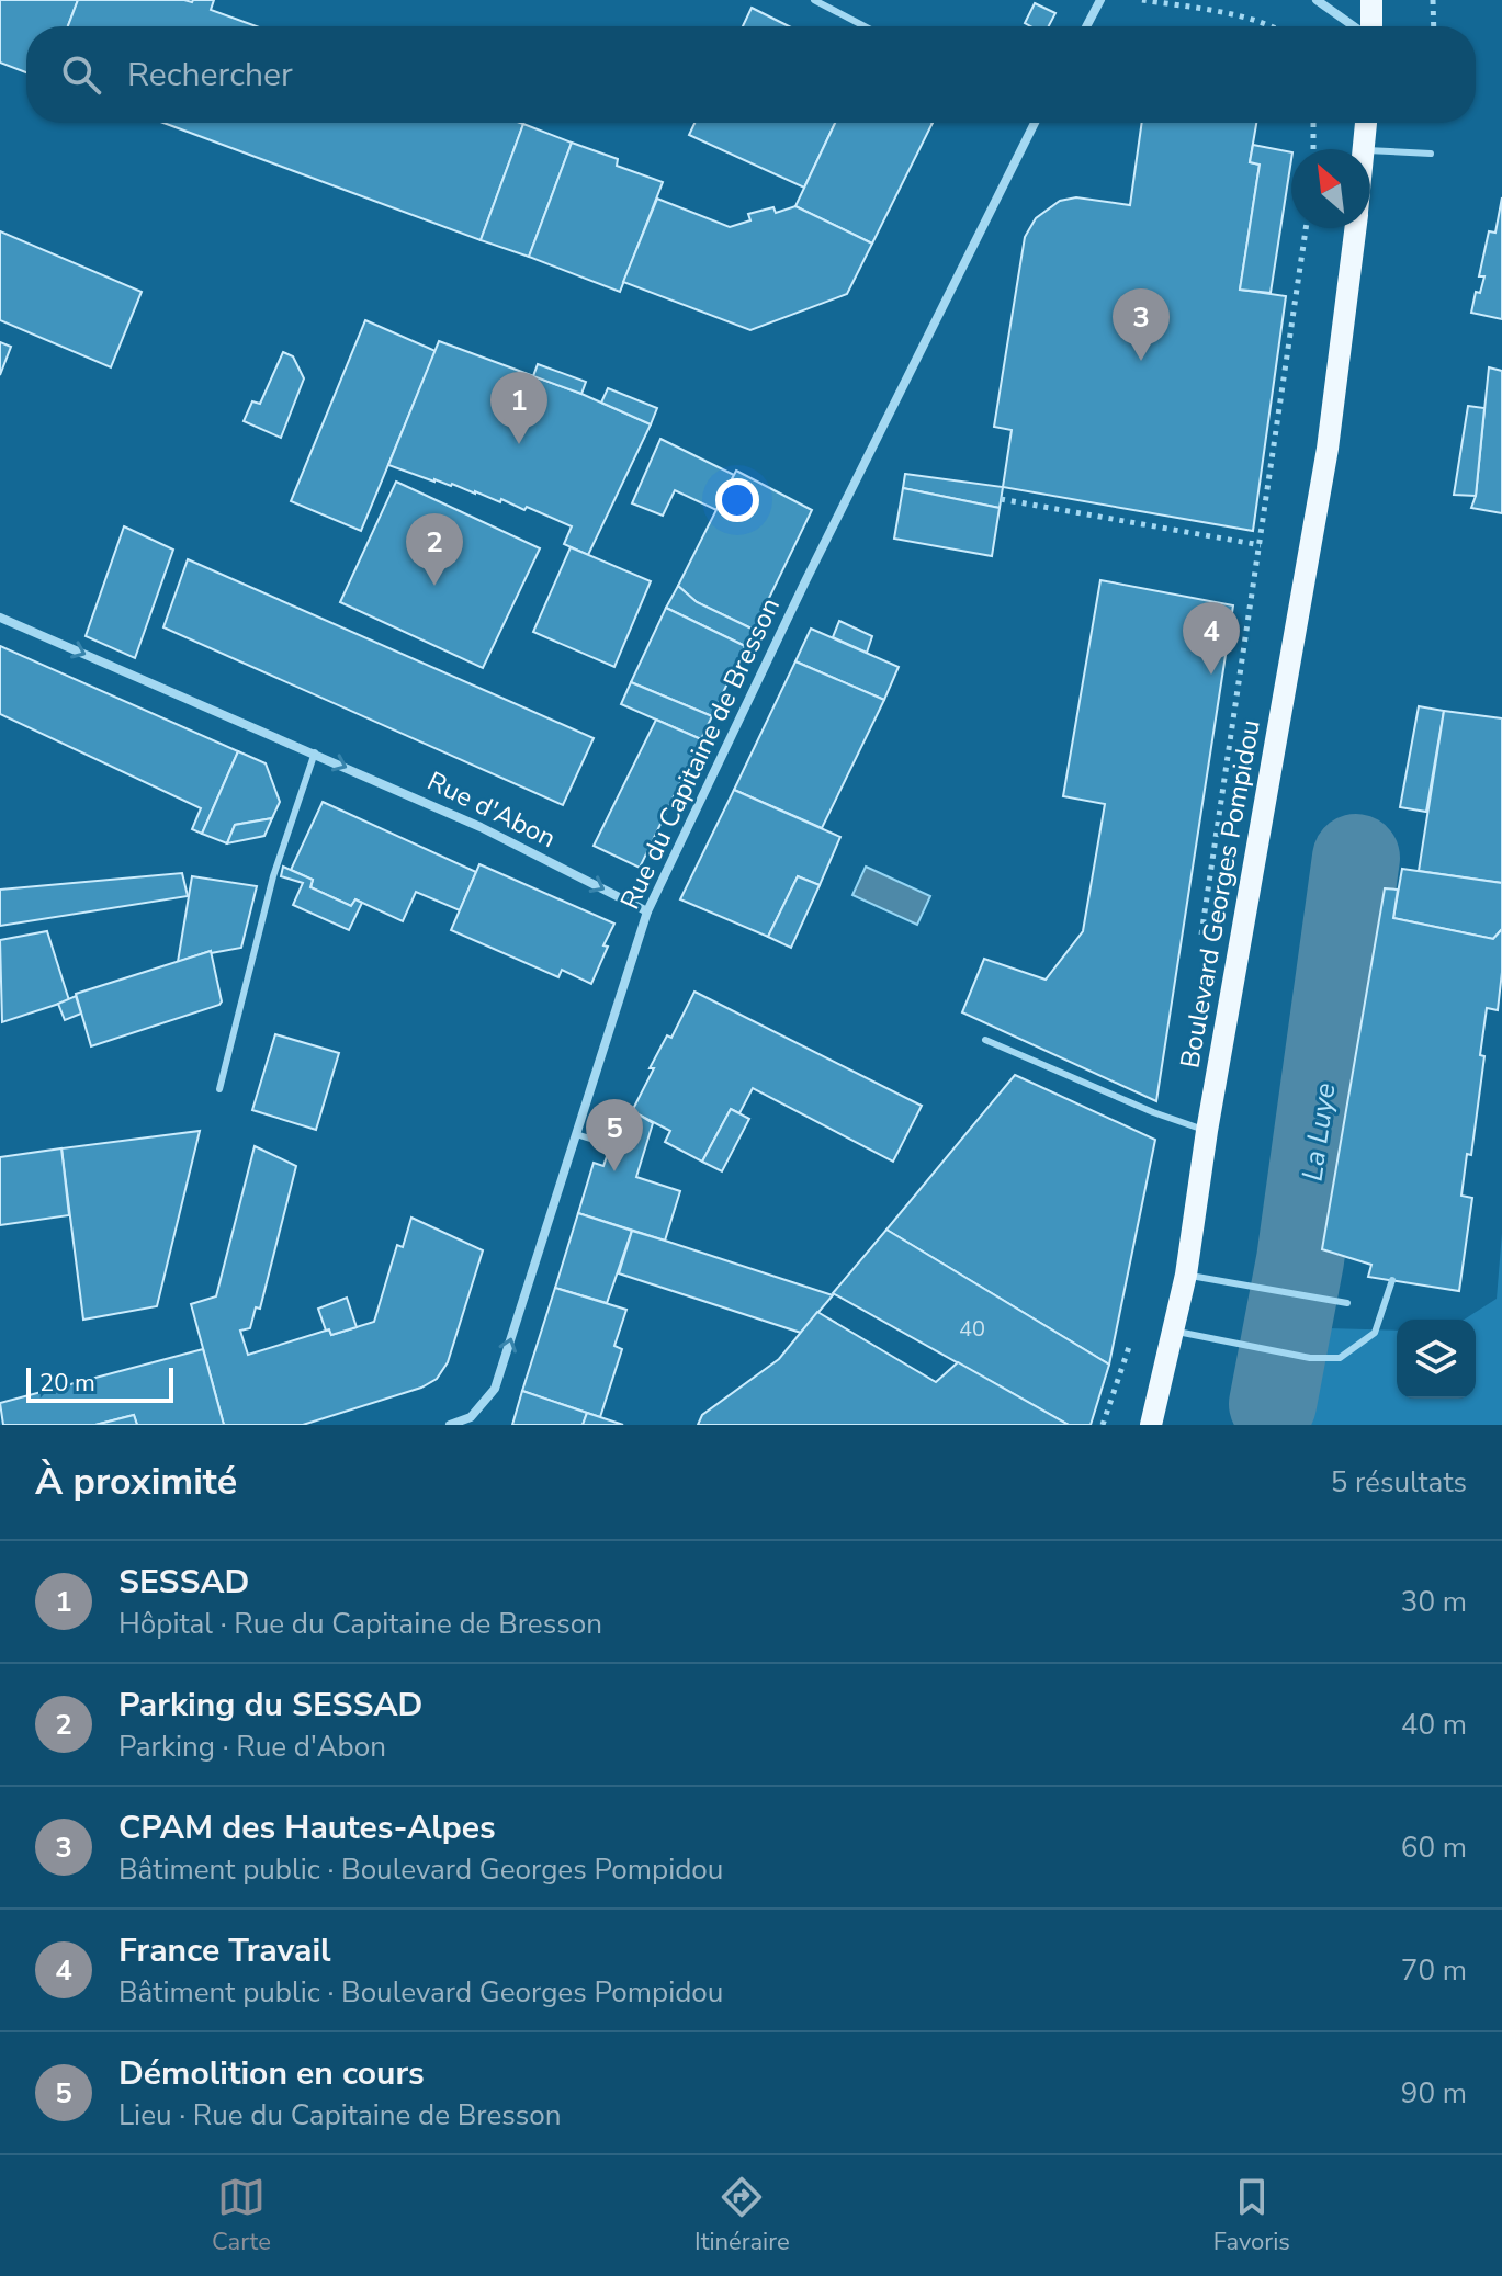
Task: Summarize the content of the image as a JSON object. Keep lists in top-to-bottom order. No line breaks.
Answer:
{"streets":{"main road":["Boulevard Georges Pompidou"],"street":["Rue du Capitaine de Bresson","Rue d'Abon"]},"crossings":[["Rue du Capitaine de Bresson","Rue d'Abon"]],"one_way":["Rue d'Abon"],"water":["La Luye"],"house_numbers":["40"],"scale_bar":"20 m","north":"top left","page":{"search":"Rechercher","pins":["3","1","2","4","5"],"scale":"20 m","heading":["À proximité","5 résultats"],"list":[{"mark":"1","name":"SESSAD","note":"Hôpital · Rue du Capitaine de Bresson","value":"30 m"},{"mark":"2","name":"Parking du SESSAD","note":"Parking · Rue d'Abon","value":"40 m"},{"mark":"3","name":"CPAM des Hautes-Alpes","note":"Bâtiment public · Boulevard Georges Pompidou","value":"60 m"},{"mark":"4","name":"France Travail","note":"Bâtiment public · Boulevard Georges Pompidou","value":"70 m"},{"mark":"5","name":"Démolition en cours","note":"Lieu · Rue du Capitaine de Bresson","value":"90 m"}],"nav":["Carte","Itinéraire","Favoris"]}}
